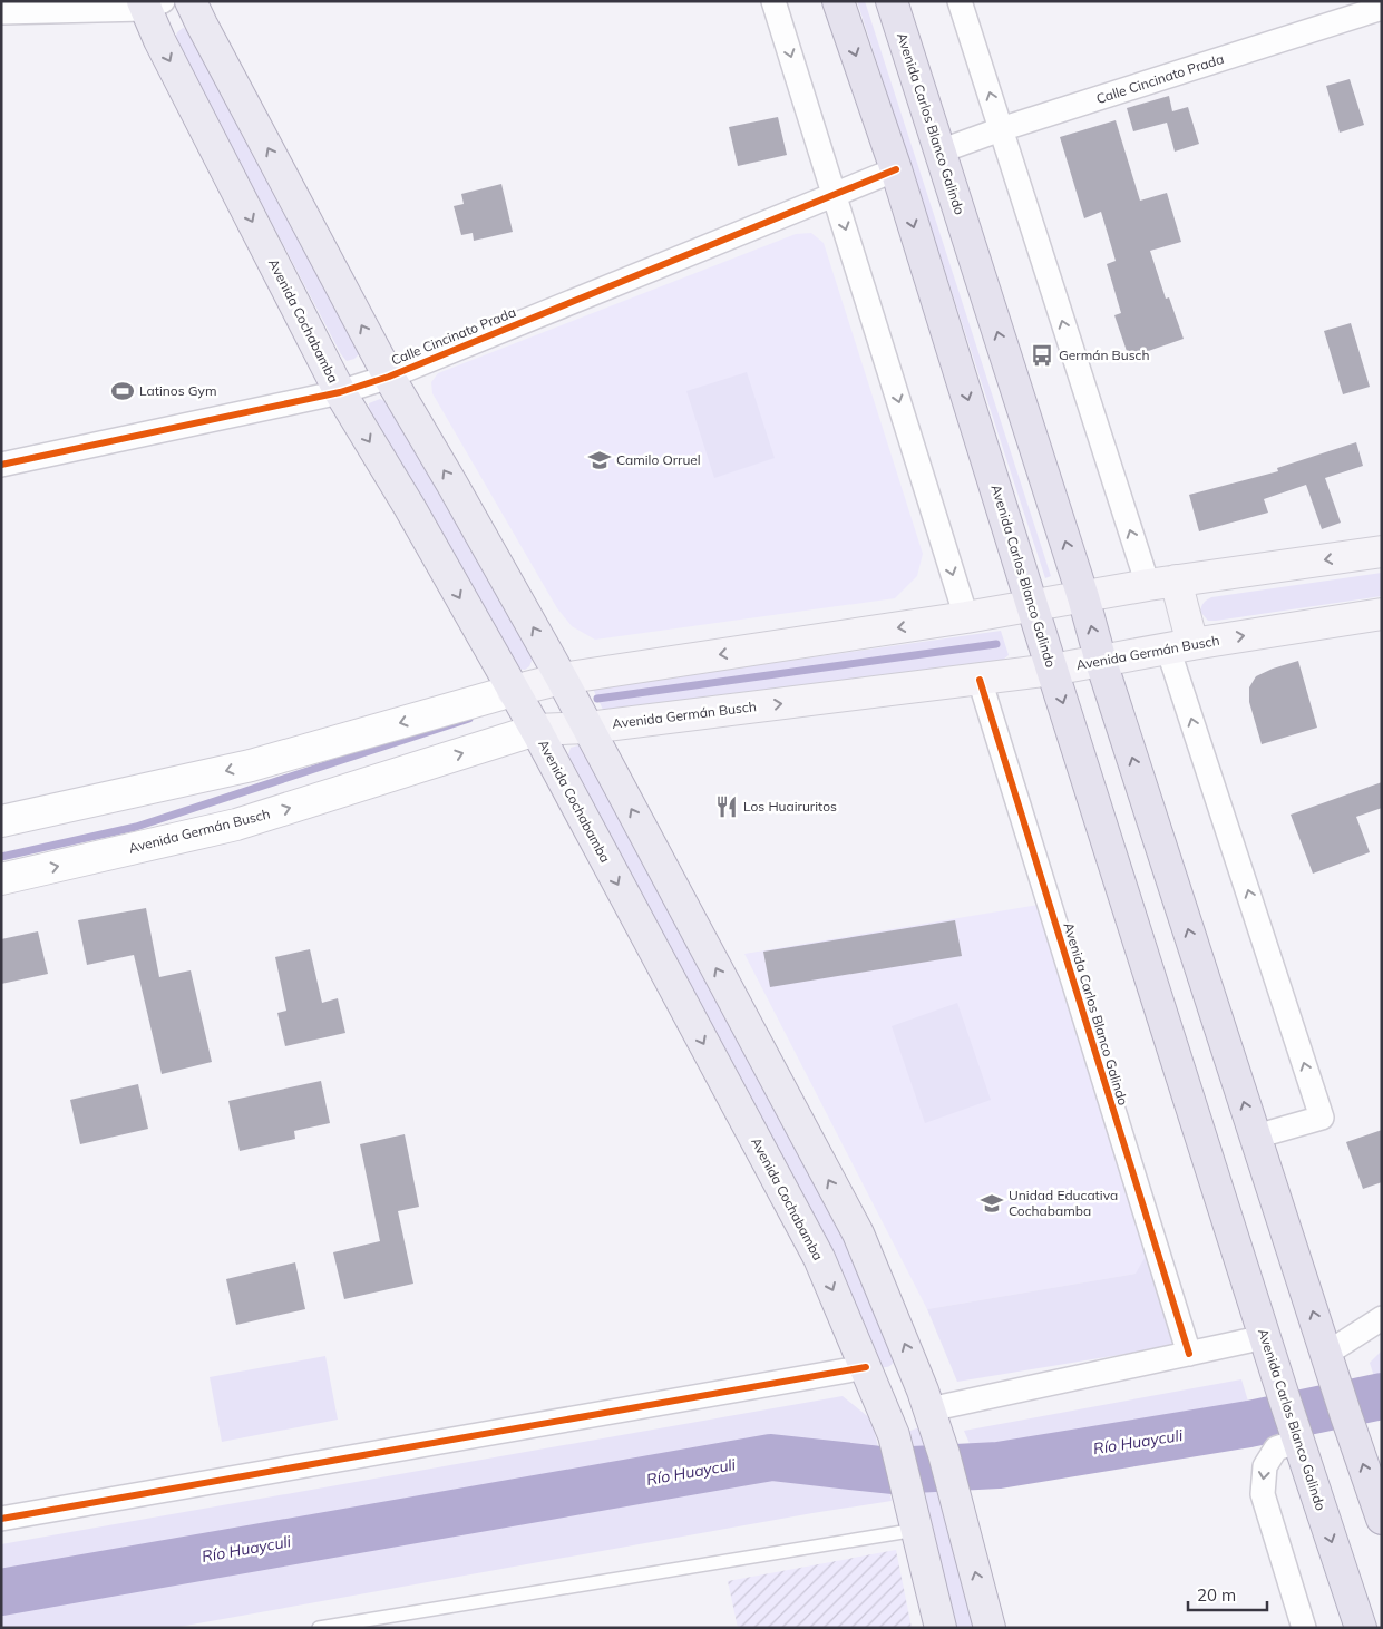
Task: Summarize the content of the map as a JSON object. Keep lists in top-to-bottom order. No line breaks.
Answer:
{"streets":{"highway":["Avenida Carlos Blanco Galindo"],"main road":["Avenida Cochabamba","Avenida Germán Busch"],"street":["Calle Cincinato Prada"]},"crossings":[["Calle Cincinato Prada","Avenida Carlos Blanco Galindo"],["Calle Cincinato Prada","Avenida Cochabamba"],["Avenida Carlos Blanco Galindo","Avenida Germán Busch"],["Avenida Cochabamba","Avenida Germán Busch"]],"water":["Río Huayculi"],"places":{"bus stop":["Germán Busch"],"sports":["Latinos Gym"],"school or university":["Camilo Orruel","Unidad Educativa Cochabamba"],"restaurant":["Los Huairuritos"]},"scale_bar":"20 m"}
